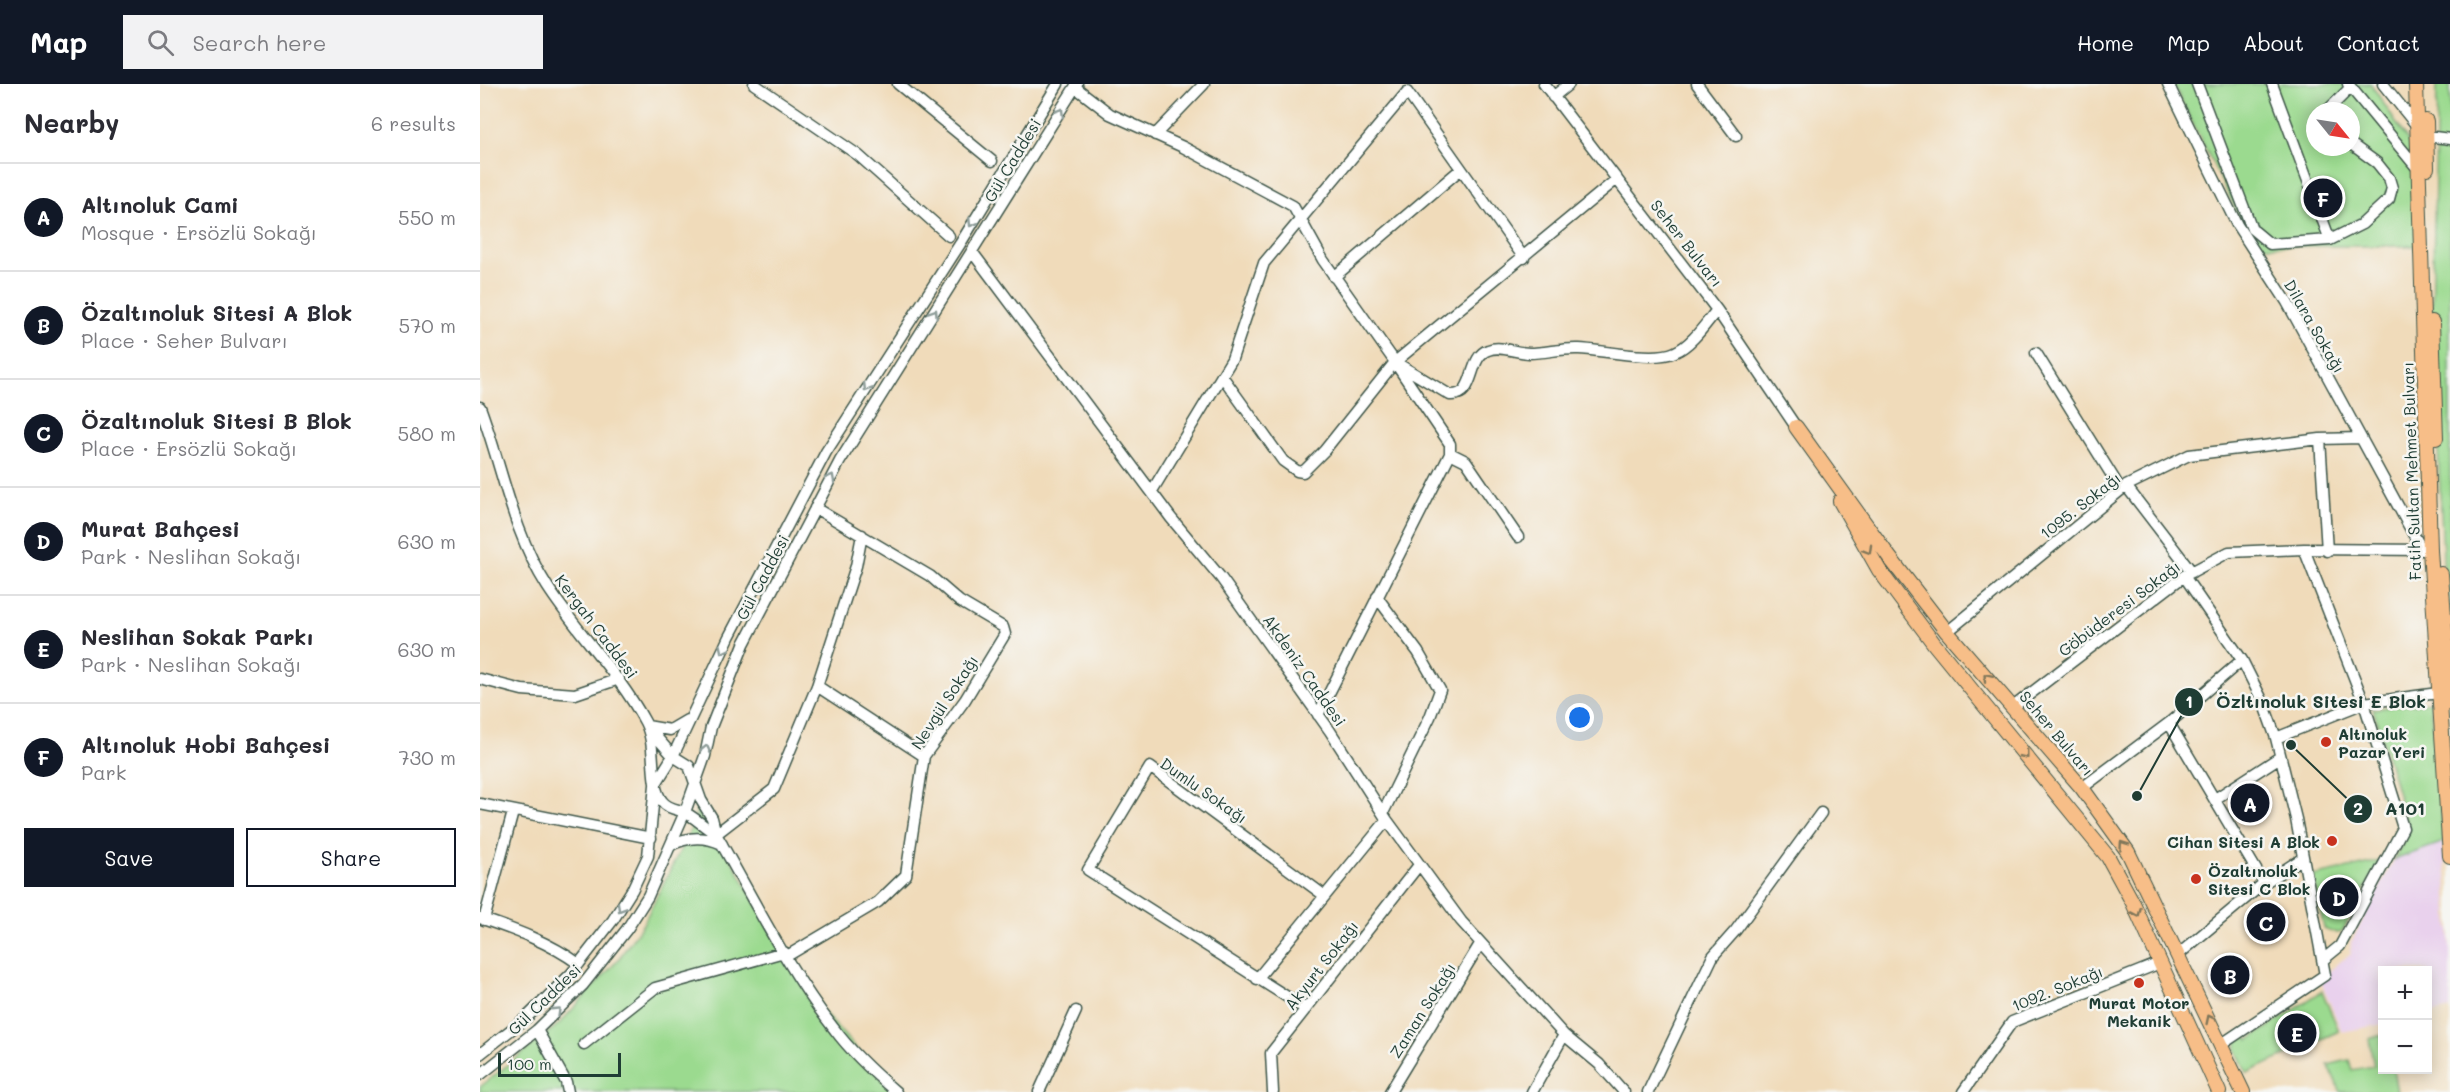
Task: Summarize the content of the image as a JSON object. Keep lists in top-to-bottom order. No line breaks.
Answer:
{"streets":{"main road":["Seher Bulvarı","Fatih Sultan Mehmet Bulvarı"],"street":["Gül Caddesi","Dilara Sokağı","1095. Sokağı","Göbüderesi Sokağı","Kergah Caddesi","Akdeniz Caddesi","Nevgül Sokağı","Dumlu Sokağı","Akyurt Sokağı","1092. Sokağı","Zaman Sokağı"]},"crossings":[["Gül Caddesi","Kergah Caddesi"],["Gül Caddesi","Akdeniz Caddesi"],["Gül Caddesi","Nevgül Sokağı"],["Seher Bulvarı","1095. Sokağı"],["Seher Bulvarı","Göbüderesi Sokağı"],["Seher Bulvarı","1092. Sokağı"],["Dilara Sokağı","Fatih Sultan Mehmet Bulvarı"],["Dilara Sokağı","1095. Sokağı"],["Dilara Sokağı","Göbüderesi Sokağı"],["Fatih Sultan Mehmet Bulvarı","Göbüderesi Sokağı"],["Kergah Caddesi","Nevgül Sokağı"],["Akdeniz Caddesi","Akyurt Sokağı"],["Akdeniz Caddesi","Zaman Sokağı"],["Dumlu Sokağı","Akyurt Sokağı"]],"places":["Altınoluk Pazar Yeri","A101","Özltınoluk Sitesi E Blok","Cihan Sitesi A Blok","Özaltınoluk Sitesi C Blok","Murat Motor Mekanik"],"scale_bar":"100 m","north":"bottom right","page":{"header":"Map","search":"Search here","nav":["Home","Map","About","Contact"],"heading":["Nearby","6 results"],"list":[{"mark":"A","name":"Altınoluk Cami","note":"Mosque · Ersözlü Sokağı","value":"550 m"},{"mark":"B","name":"Özaltınoluk Sitesi A Blok","note":"Place · Seher Bulvarı","value":"570 m"},{"mark":"C","name":"Özaltınoluk Sitesi B Blok","note":"Place · Ersözlü Sokağı","value":"580 m"},{"mark":"D","name":"Murat Bahçesi","note":"Park · Neslihan Sokağı","value":"630 m"},{"mark":"E","name":"Neslihan Sokak Parkı","note":"Park · Neslihan Sokağı","value":"630 m"},{"mark":"F","name":"Altınoluk Hobi Bahçesi","note":"Park","value":"730 m"}],"pins":["F","A","D","C","B","E"],"buttons":["Save","Share"],"map_buttons":["+","−"],"scale":"100 m"}}
